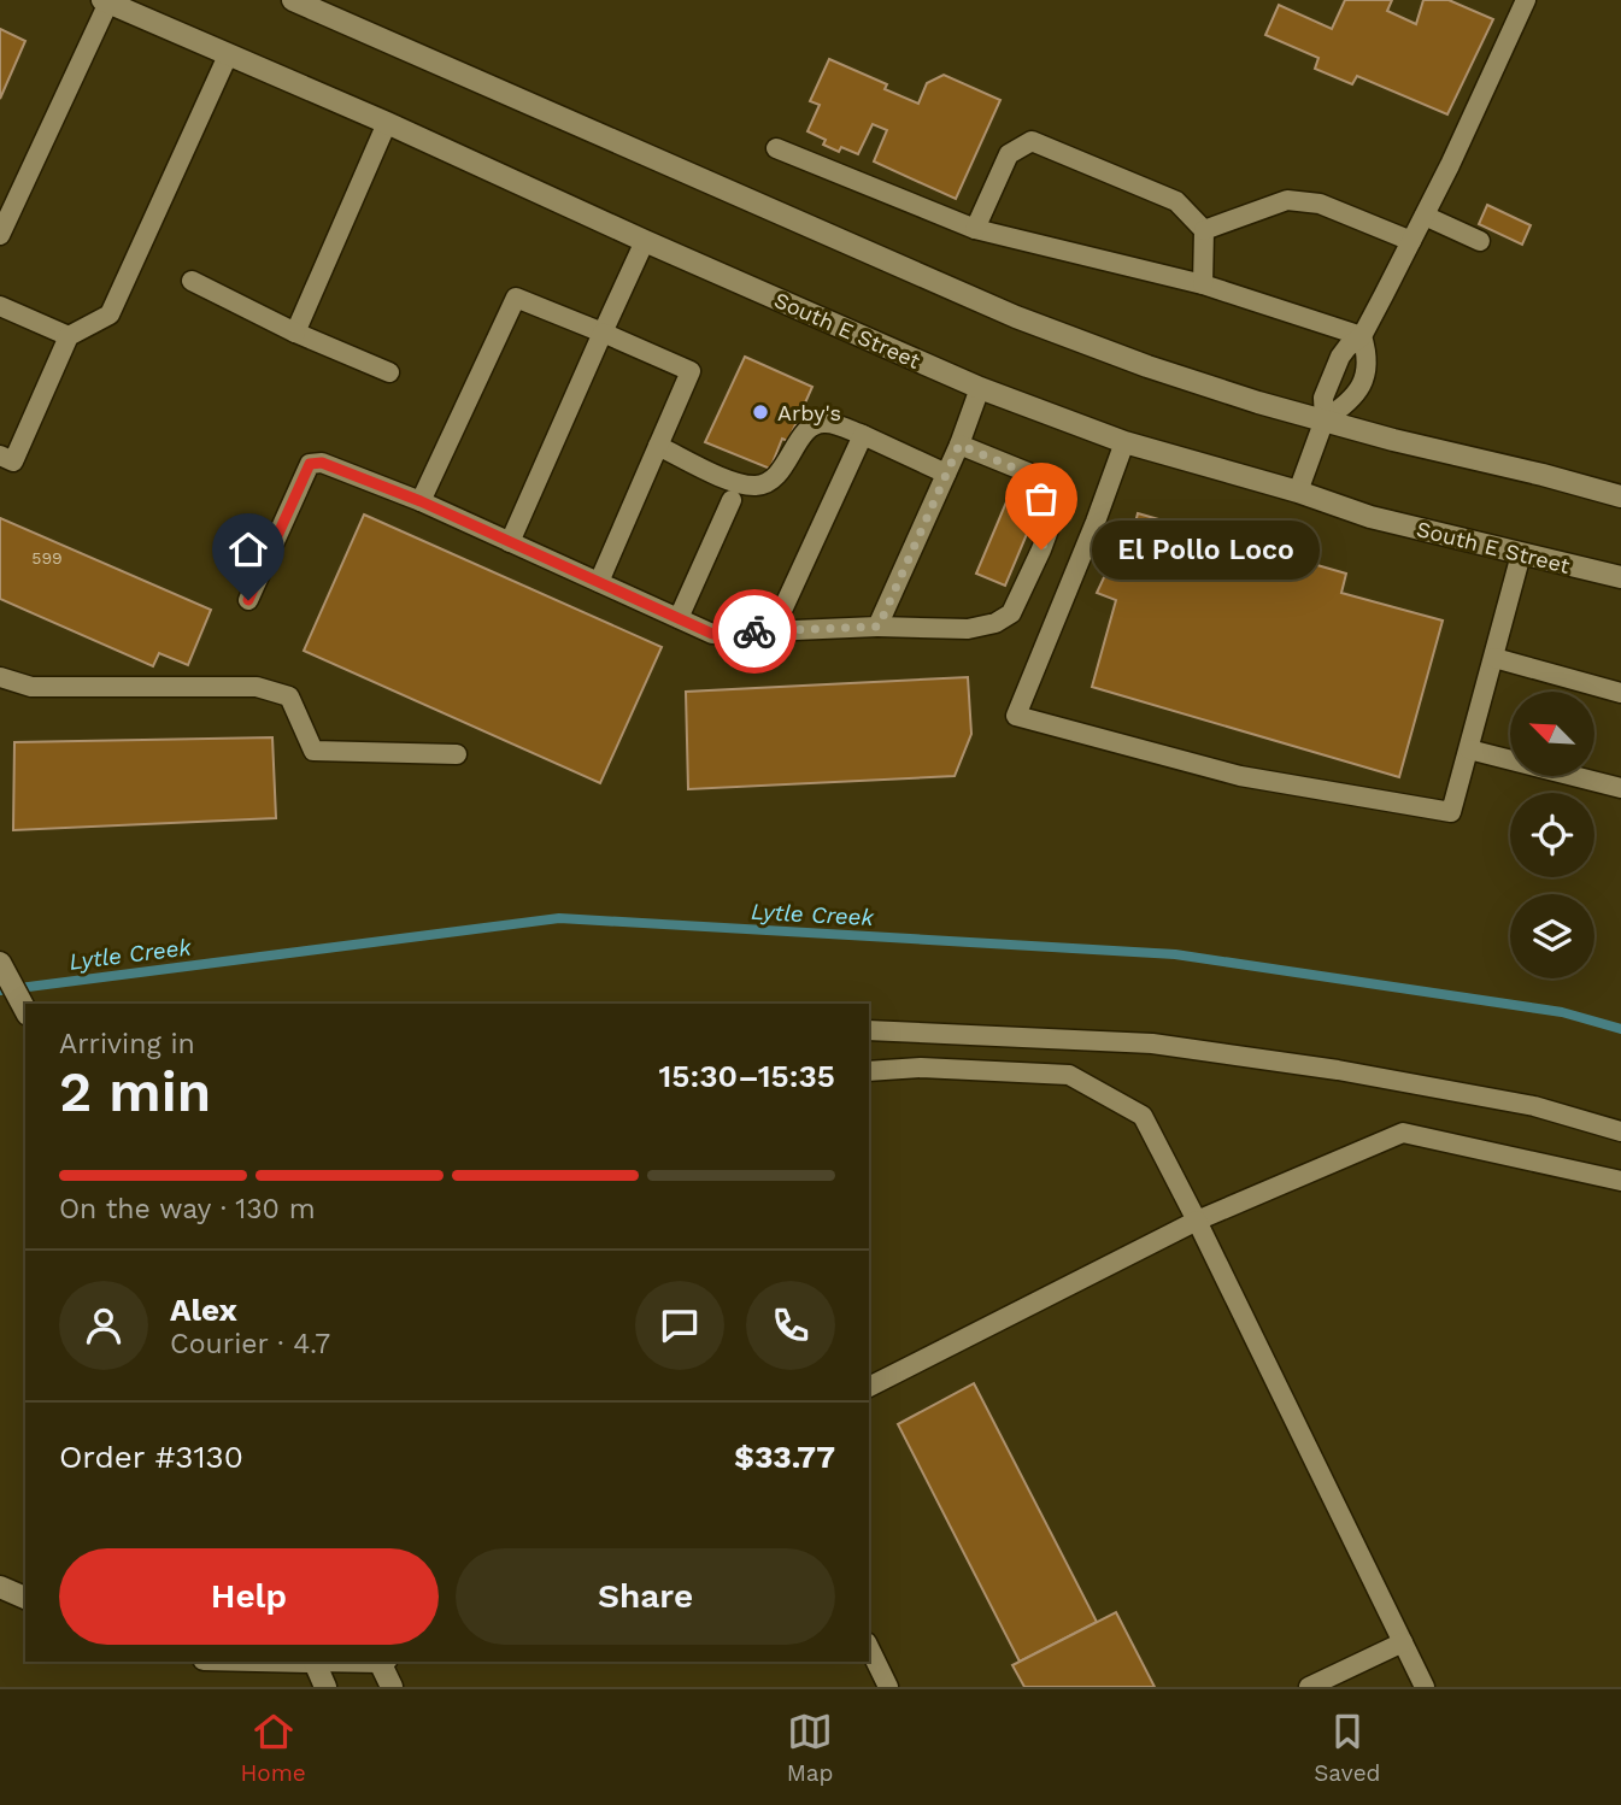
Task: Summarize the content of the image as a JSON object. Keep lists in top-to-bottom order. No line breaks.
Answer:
{"streets":{"main road":["South E Street"]},"water":["Lytle Creek"],"places":["Arby's","El Pollo Loco"],"house_numbers":["599"],"north":"top left","page":{"bubble":"El Pollo Loco","heading":["2 min","Arriving in","15:30–15:35"],"panel":["Alex","Courier · 4.7","Order #3130","$33.77"],"bar":"On the way · 130 m","buttons":["Help","Share"],"tabs":["Home","Map","Saved"]}}
